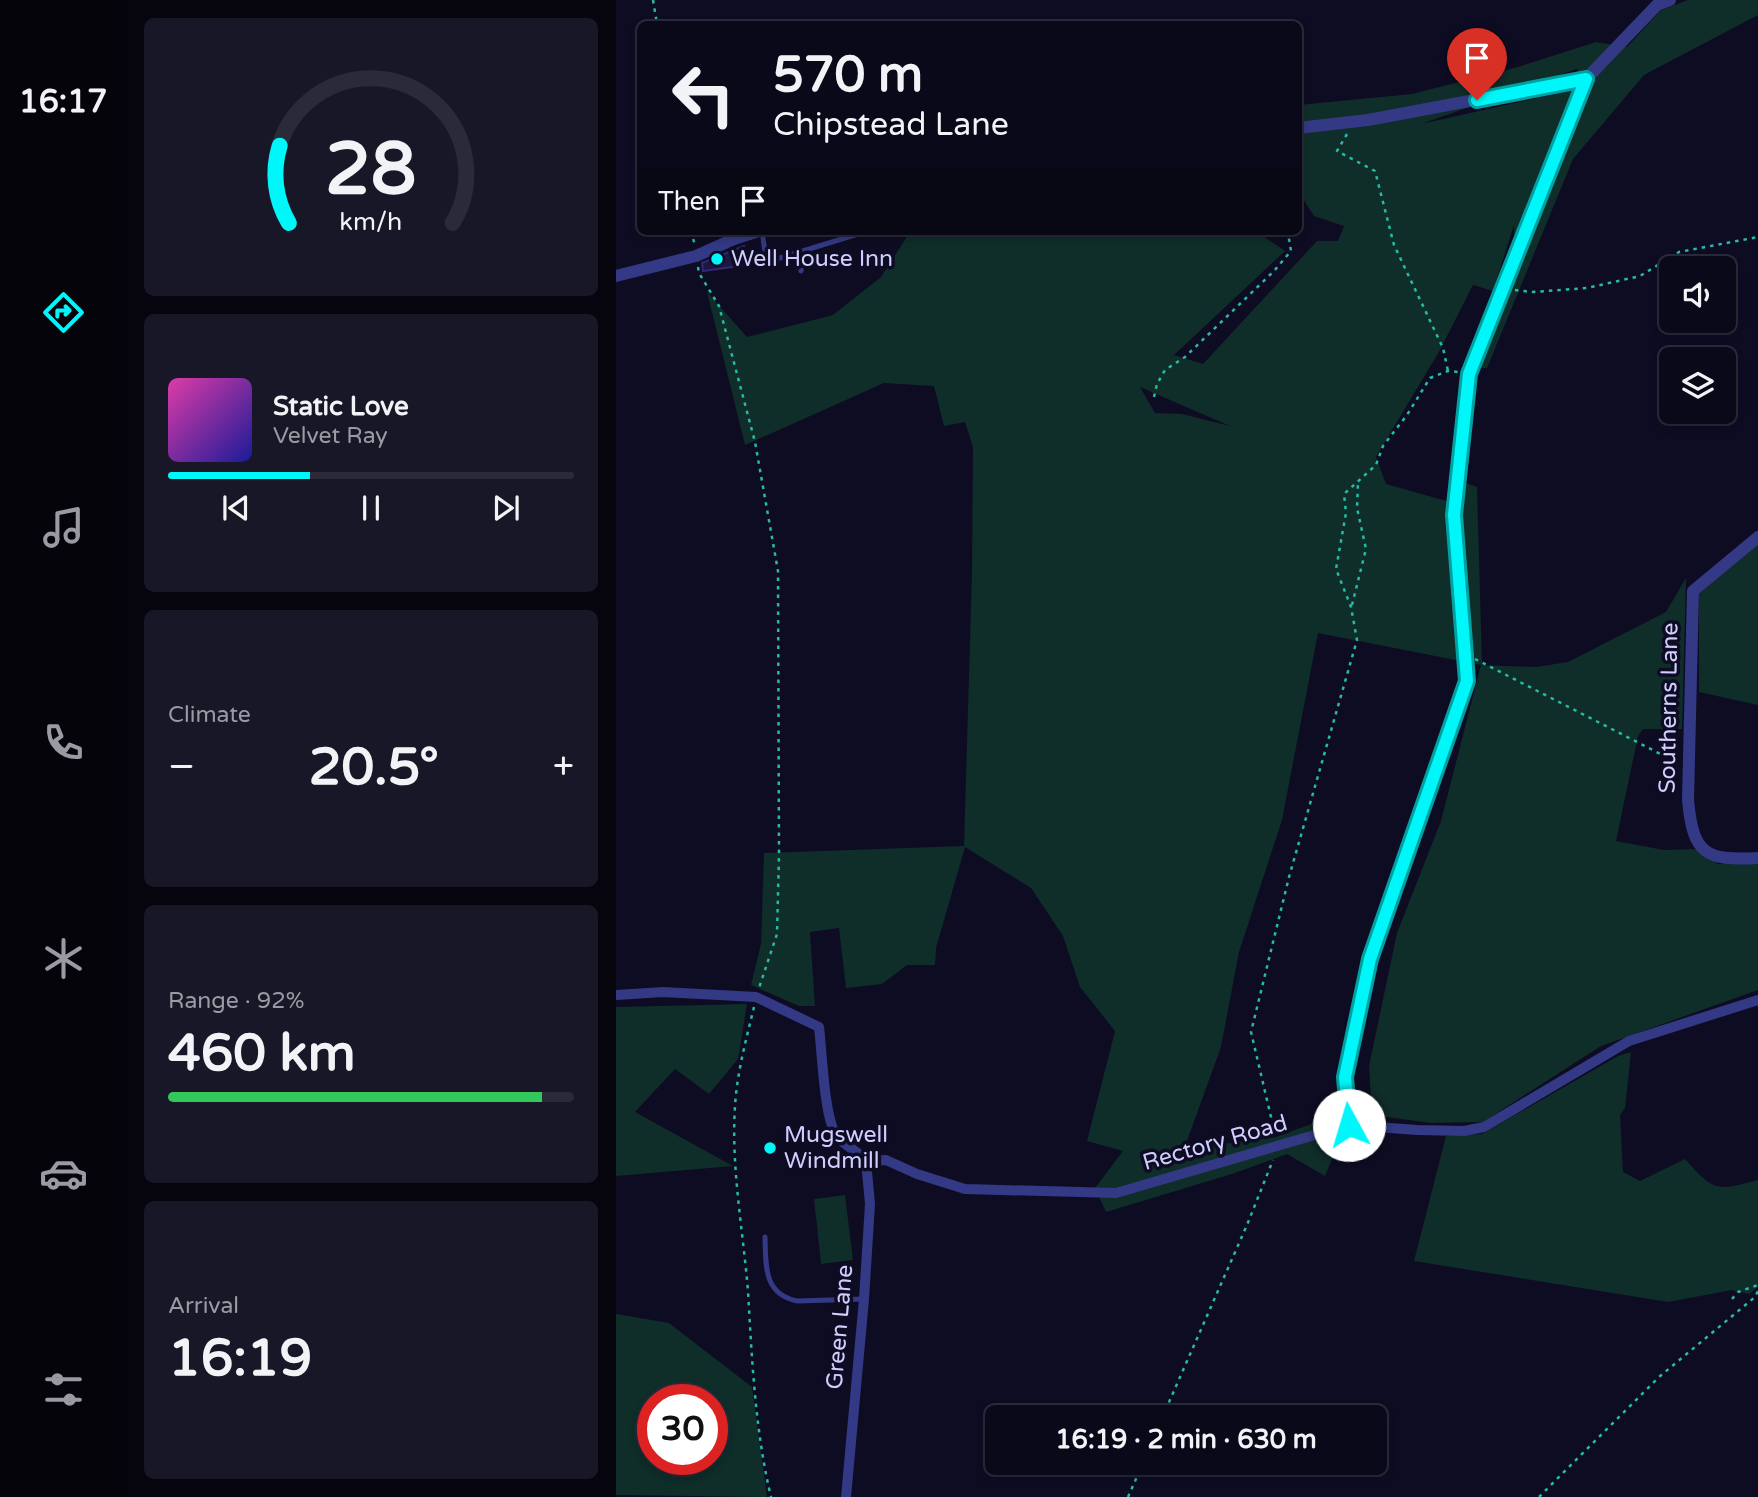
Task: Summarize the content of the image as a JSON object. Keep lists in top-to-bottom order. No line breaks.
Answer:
{"streets":{"street":["Southerns Lane","Rectory Road","Green Lane"]},"crossings":[["Rectory Road","Green Lane"]],"places":["Well House Inn","Mugswell Windmill"],"page":{"tabs":"16:17","turn":["570 m","Chipstead Lane"],"then":"Then","song":["Static Love","Velvet Ray"],"tile":["Climate",["Range · 92%","460 km"],["Arrival","16:19"]],"heat":["−","20.5°","+"],"limit":"30","trip":"16:19 · 2 min · 630 m","gauge":["28","km/h"]}}
